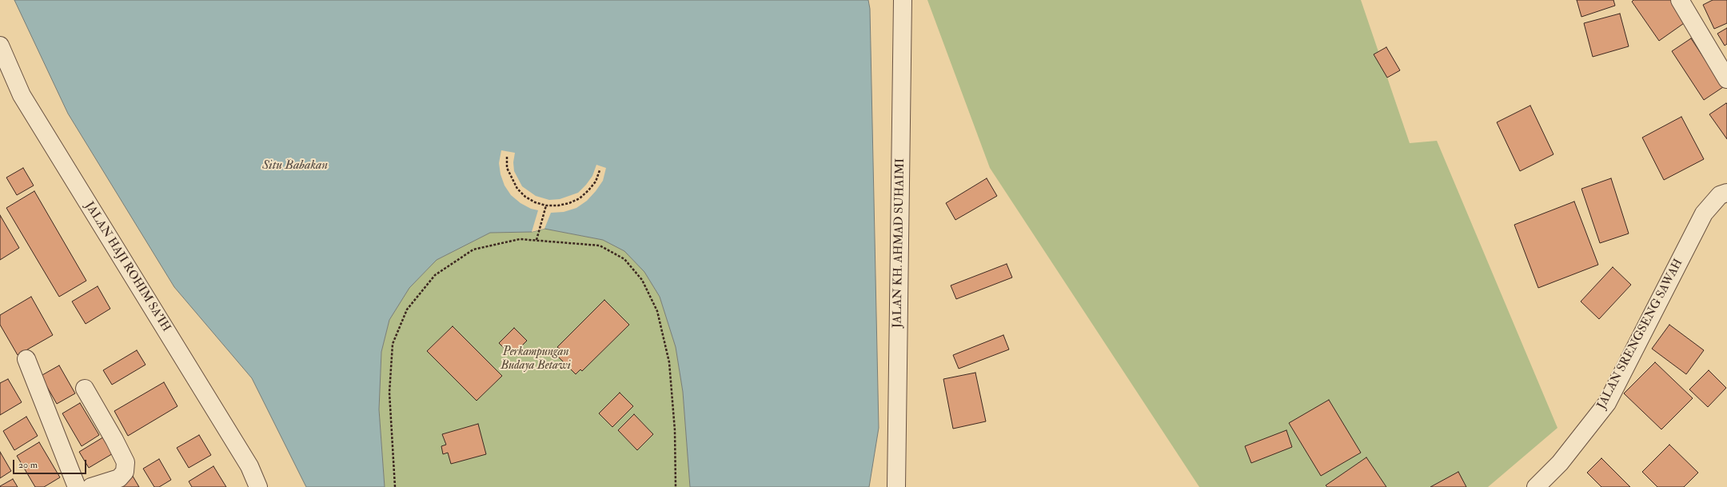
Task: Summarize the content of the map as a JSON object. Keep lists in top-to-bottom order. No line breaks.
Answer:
{"streets":{"street":["JALAN KH. AHMAD SUHAIMI","JALAN HAJI ROHIM SA'IH","JALAN SRENGSENG SAWAH"]},"water":["Situ Babakan"],"parks":["Perkampungan Budaya Betawi"],"scale_bar":"20 m"}
